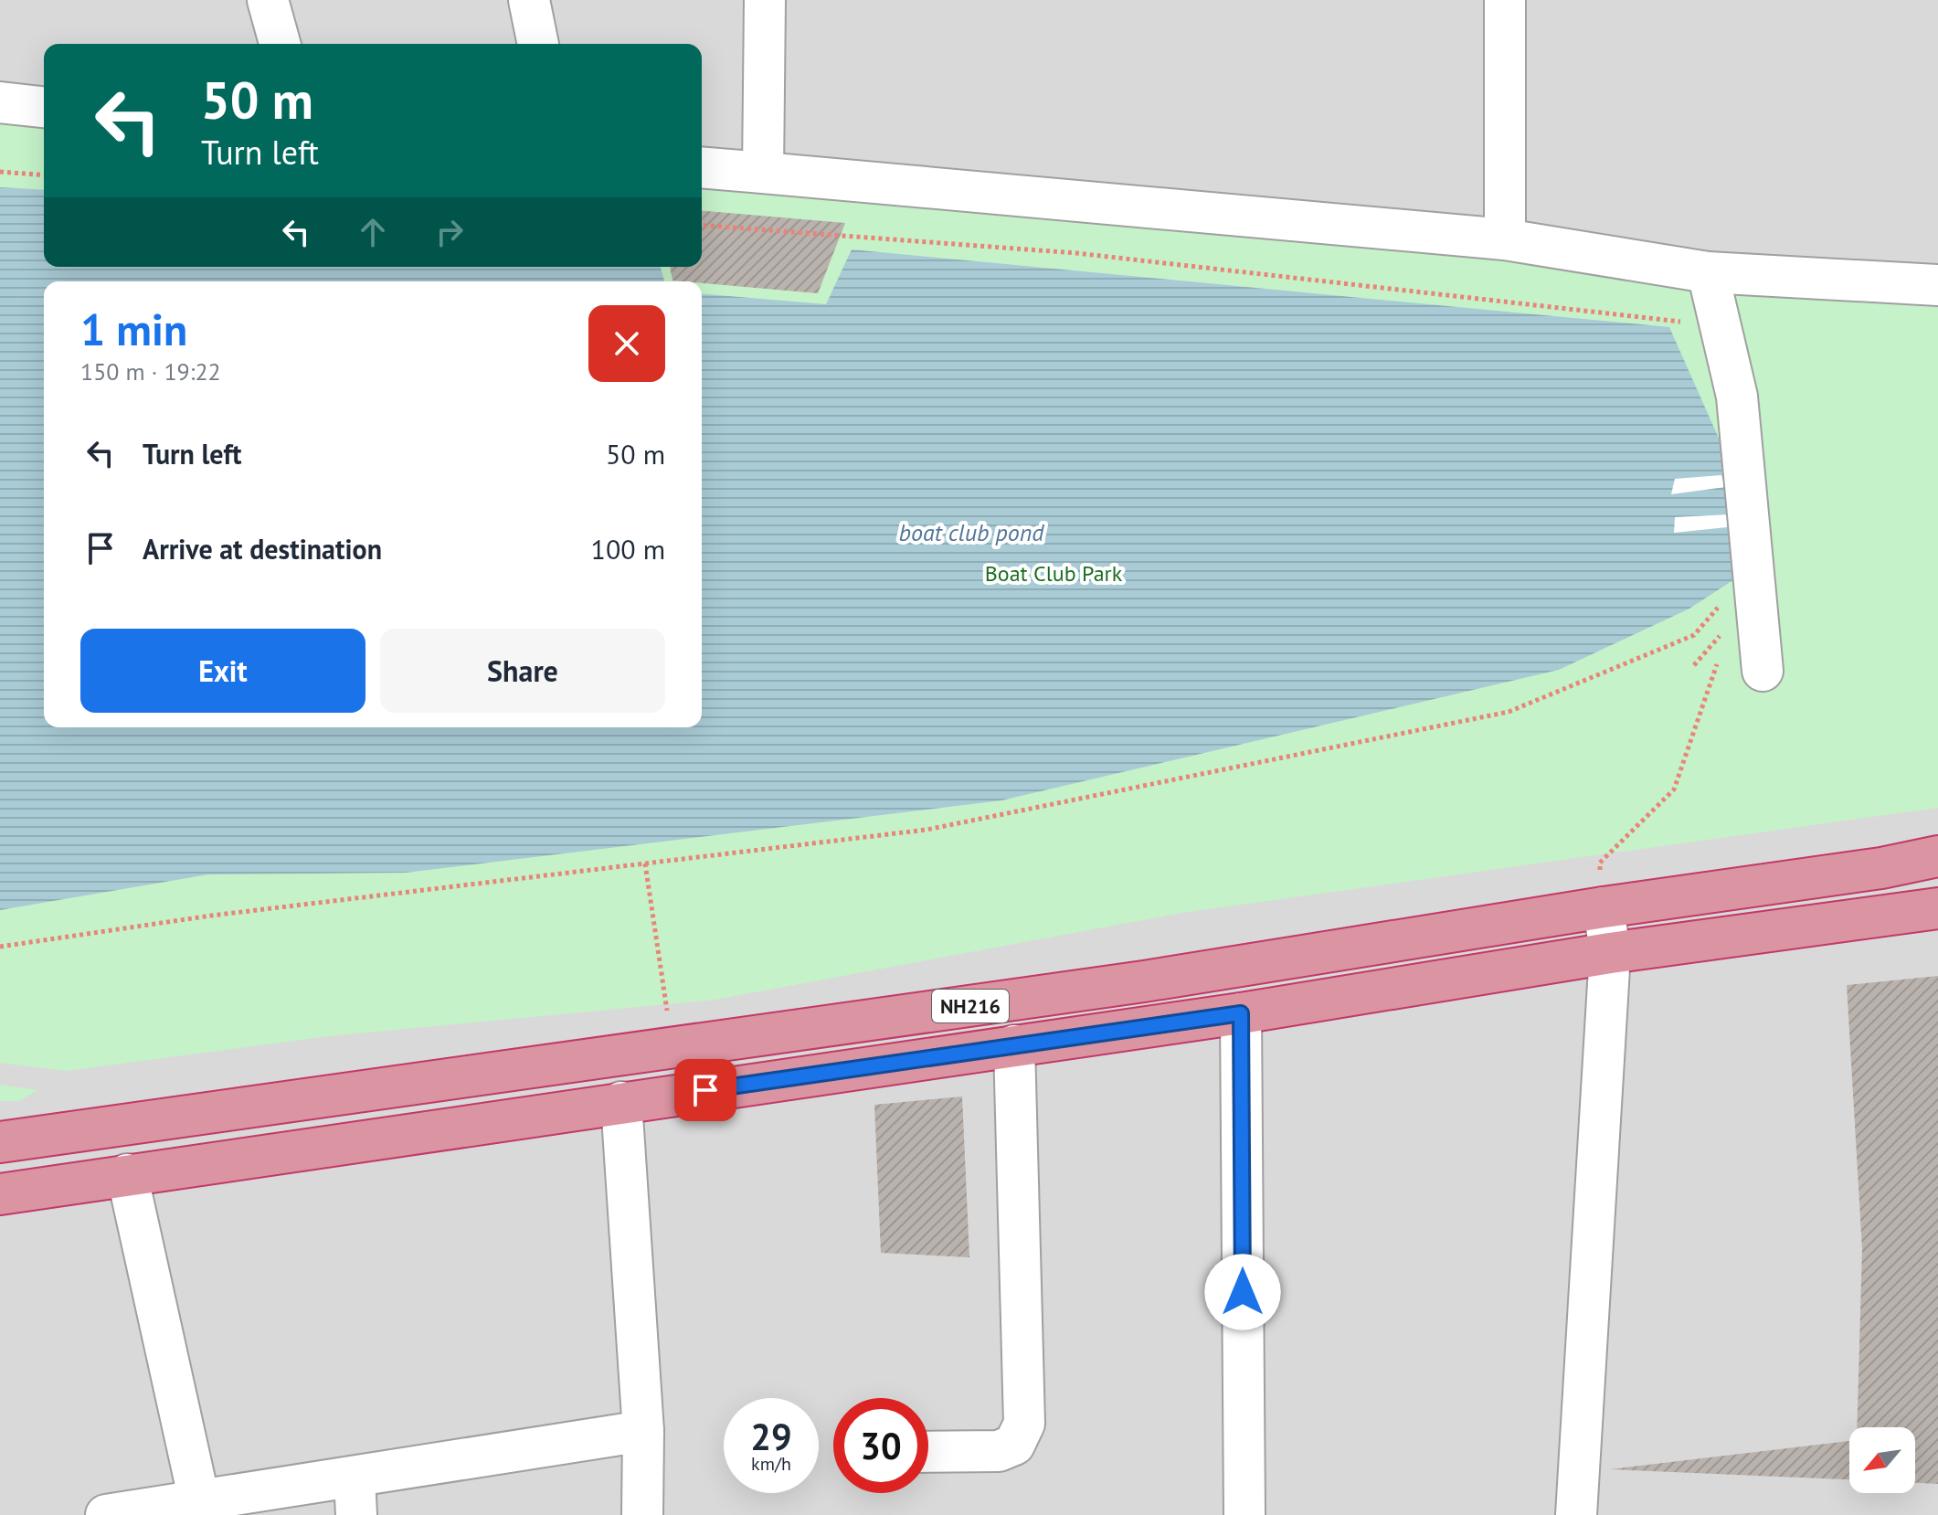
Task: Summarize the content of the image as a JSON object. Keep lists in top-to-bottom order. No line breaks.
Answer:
{"streets":{"highway":["NH216"]},"water":["boat club pond"],"parks":["Boat Club Park"],"north":"bottom left","page":{"turn":["50 m","Turn left"],"heading":["1 min","150 m · 19:22"],"list":[{"name":"Turn left","value":"50 m"},{"name":"Arrive at destination","value":"100 m"}],"buttons":["Exit","Share"],"speed":"29 km/h","limit":"30"}}
